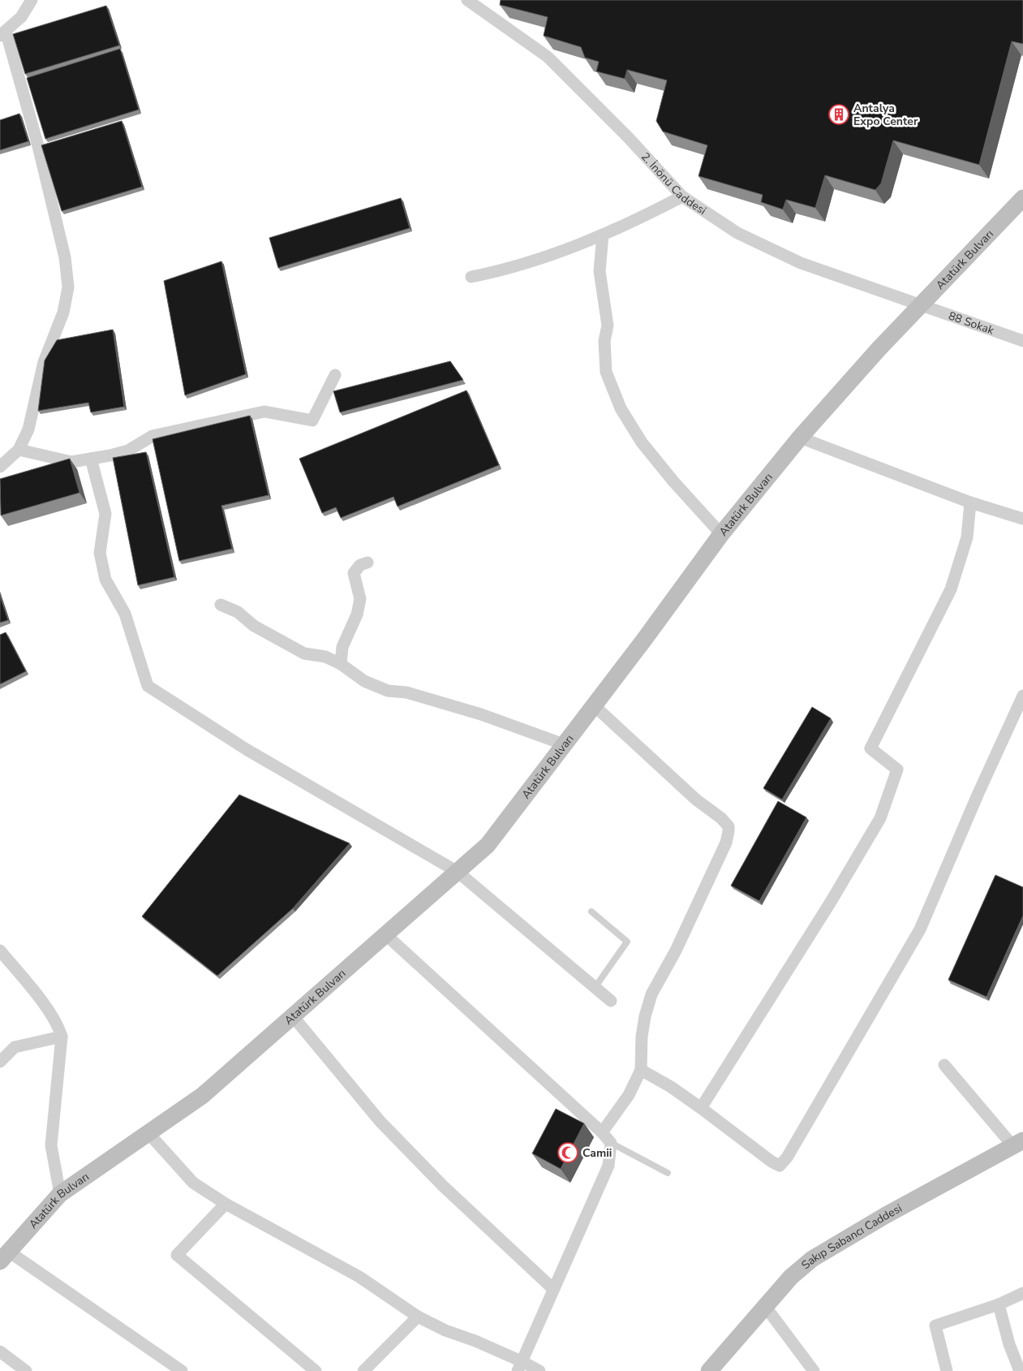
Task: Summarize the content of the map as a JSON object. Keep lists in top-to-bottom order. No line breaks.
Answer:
{"streets":{"street":["2. İnönü Caddesi","Atatürk Bulvarı","88 Sokak","Sakıp Sabancı Caddesi"]},"crossings":[["2. İnönü Caddesi","Atatürk Bulvarı"],["2. İnönü Caddesi","88 Sokak"],["Atatürk Bulvarı","88 Sokak"]],"places":{"building":["Antalya Expo Center"],"mosque":["Camii"]}}
